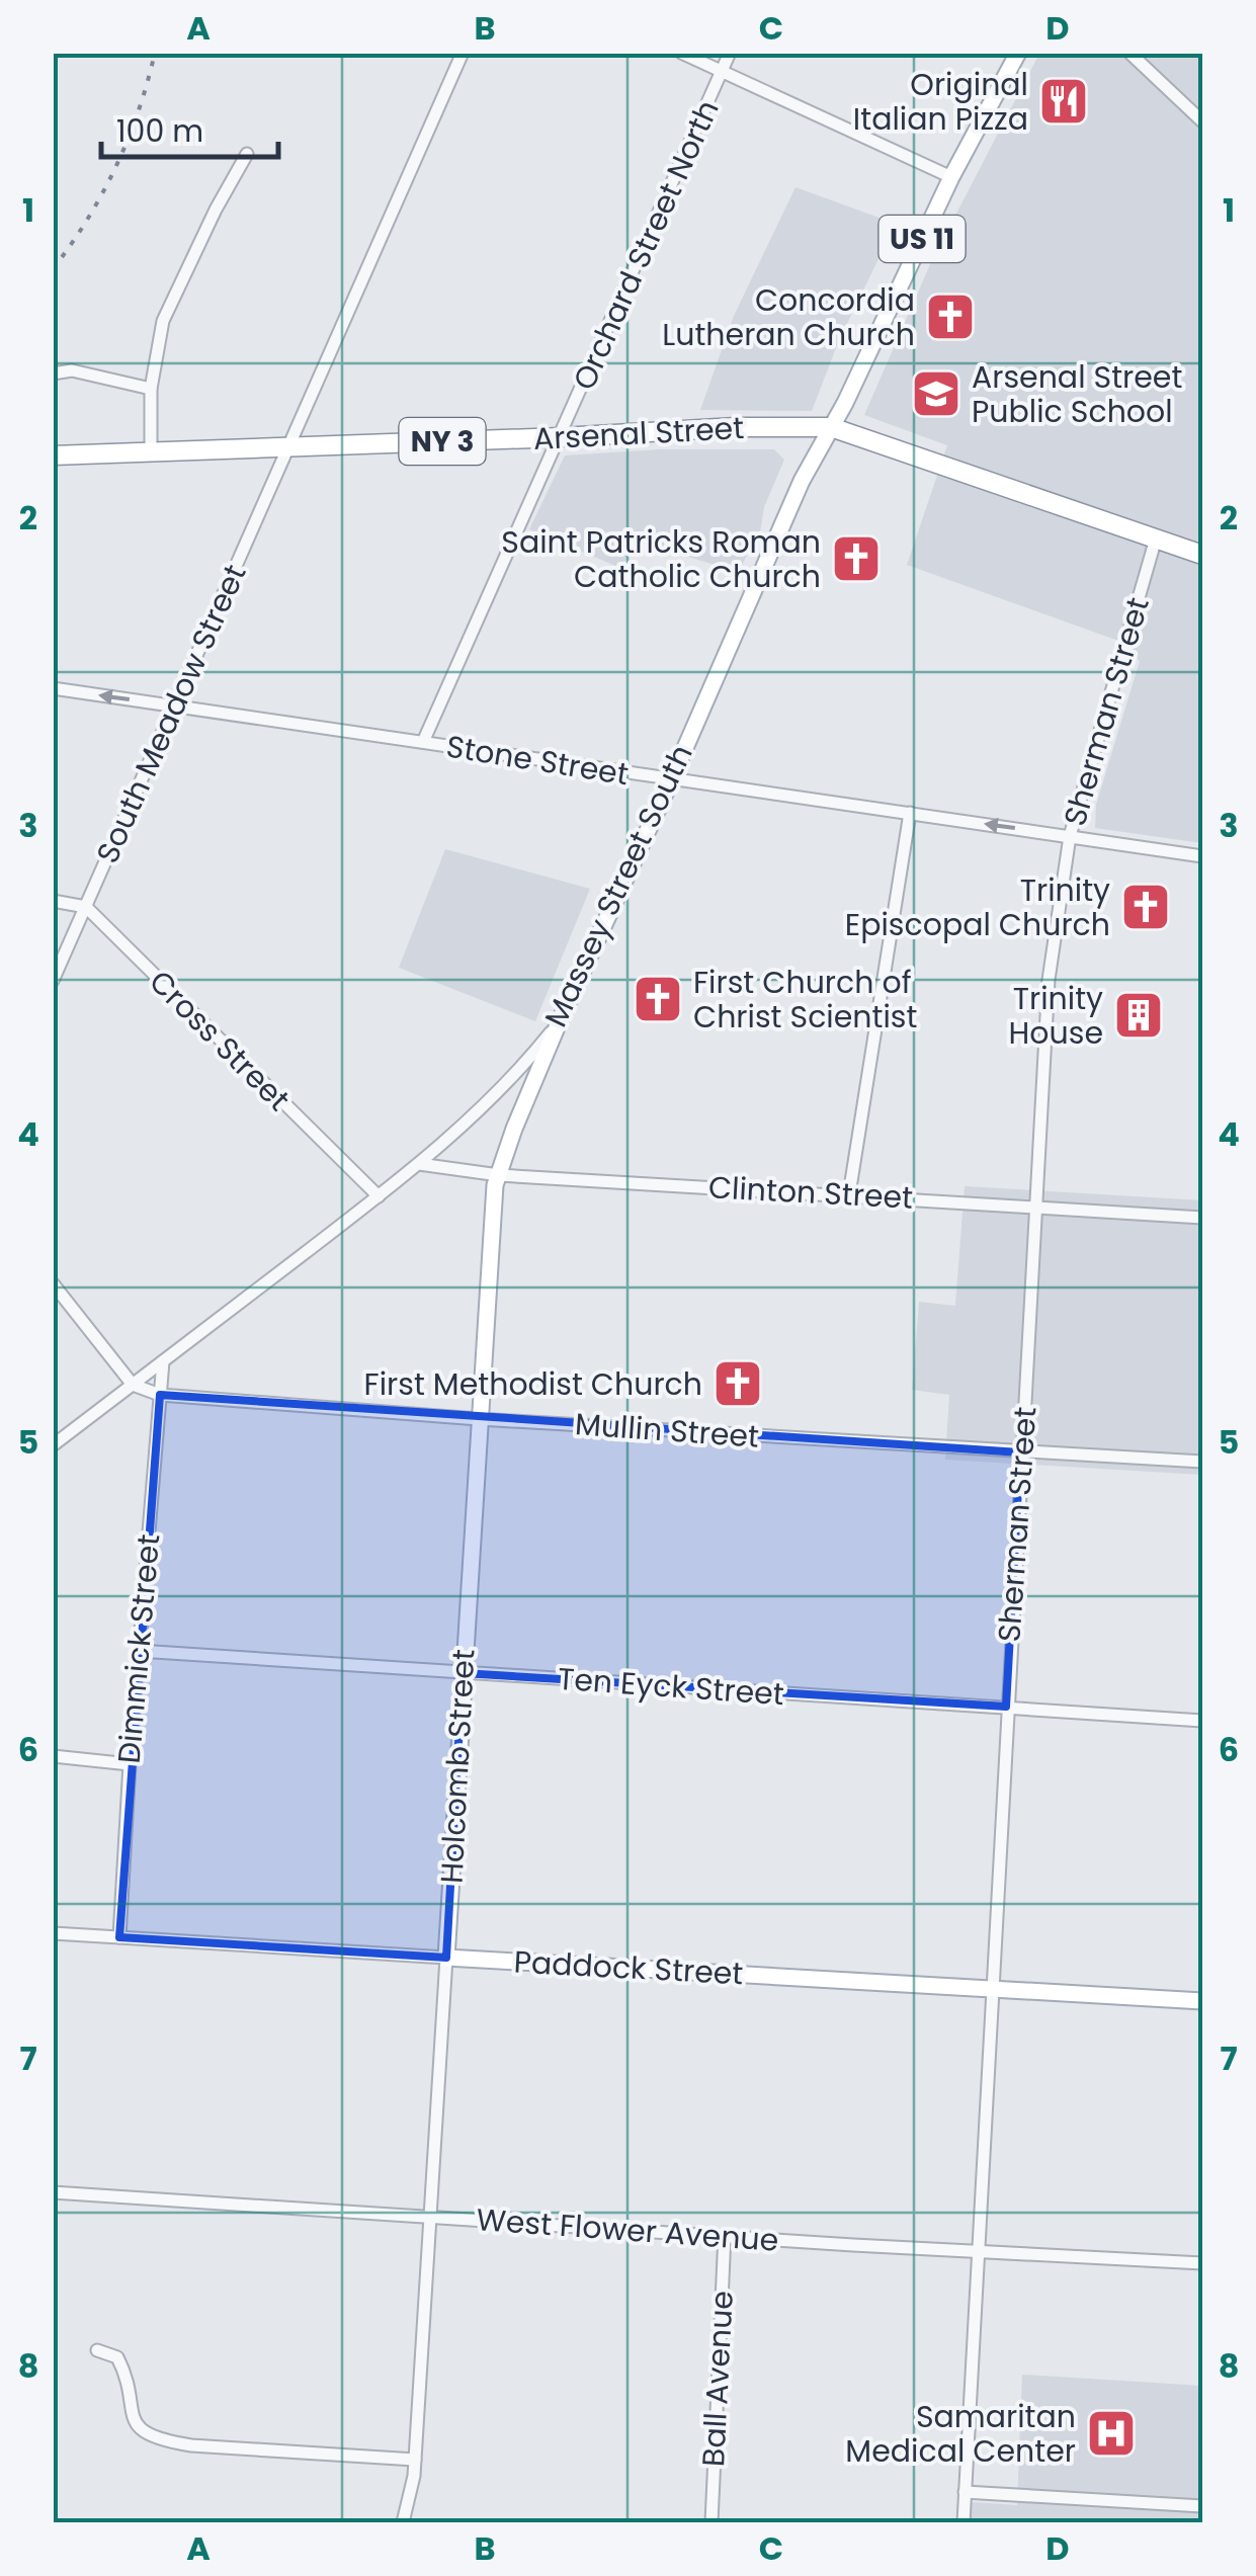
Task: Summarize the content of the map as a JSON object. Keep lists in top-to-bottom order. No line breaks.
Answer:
{"streets":{"highway":["Arsenal Street","NY 3"],"main road":["US 11","Massey Street South","Holcomb Street","Paddock Street"],"street":["Orchard Street North","Sherman Street","South Meadow Street","Stone Street","Cross Street","Clinton Street","Mullin Street","Dimmick Street","Ten Eyck Street","West Flower Avenue","Ball Avenue"]},"crossings":[["US 11","Arsenal Street"],["US 11","Massey Street South"],["Orchard Street North","Arsenal Street"],["Orchard Street North","Stone Street"],["Arsenal Street","Sherman Street"],["Arsenal Street","South Meadow Street"],["Arsenal Street","Massey Street South"],["Sherman Street","Stone Street"],["Sherman Street","Clinton Street"],["Sherman Street","Mullin Street"],["Sherman Street","Ten Eyck Street"],["Sherman Street","Paddock Street"],["Sherman Street","West Flower Avenue"],["South Meadow Street","Stone Street"],["South Meadow Street","Cross Street"],["Stone Street","Massey Street South"],["Massey Street South","Cross Street"],["Massey Street South","Clinton Street"],["Massey Street South","Mullin Street"],["Massey Street South","Dimmick Street"],["Massey Street South","Holcomb Street"],["Clinton Street","Holcomb Street"],["Mullin Street","Dimmick Street"],["Mullin Street","Holcomb Street"],["Dimmick Street","Ten Eyck Street"],["Dimmick Street","Paddock Street"],["Ten Eyck Street","Holcomb Street"],["Holcomb Street","Paddock Street"],["Holcomb Street","West Flower Avenue"],["West Flower Avenue","Ball Avenue"]],"places":{"restaurant":["Original Italian Pizza"],"church":["Concordia Lutheran Church","Saint Patricks Roman Catholic Church","Trinity Episcopal Church","First Church of Christ Scientist","First Methodist Church"],"school or university":["Arsenal Street Public School"],"building":["Trinity House"],"hospital":["Samaritan Medical Center"]},"scale_bar":"100 m","grid":{"columns":["A","B","C","D"],"rows":["1","2","3","4","5","6","7","8"]}}
